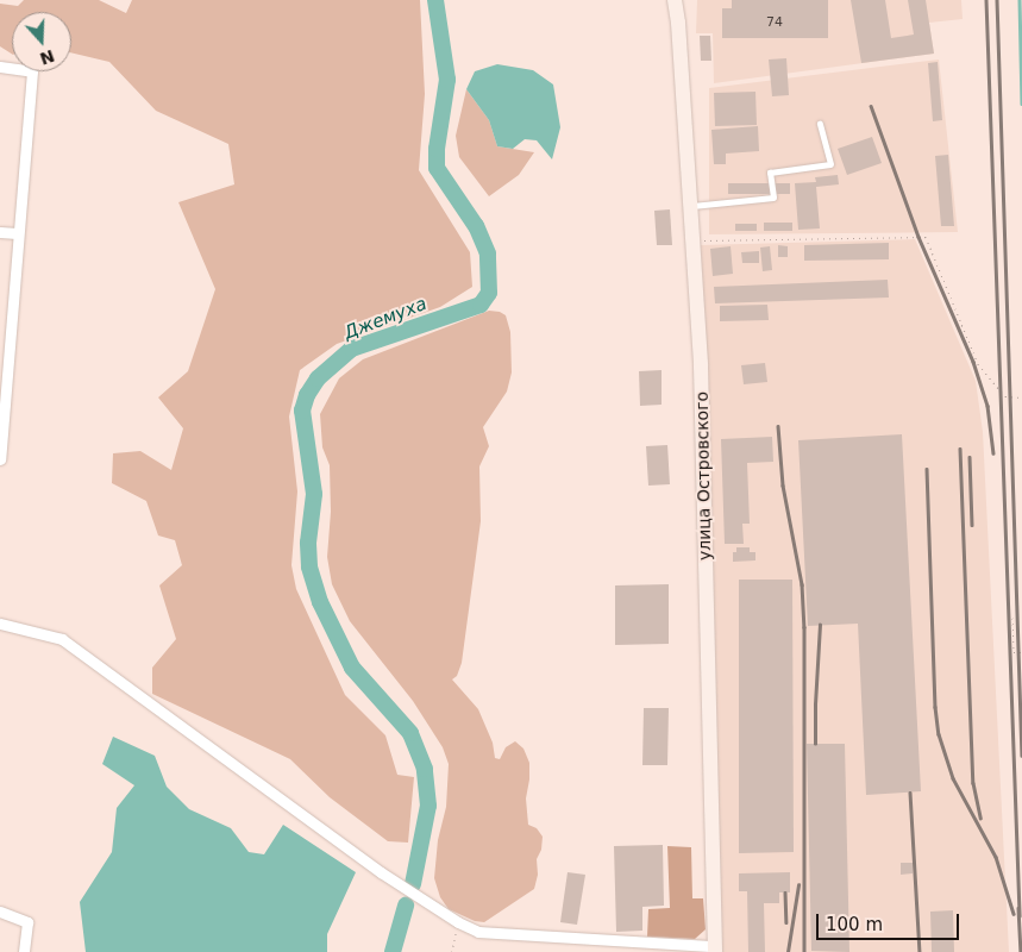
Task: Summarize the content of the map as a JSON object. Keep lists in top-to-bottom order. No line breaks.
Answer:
{"streets":{"street":["улица Островского"]},"water":["Джемуха"],"house_numbers":["74"],"scale_bar":"100 m","north":"bottom"}
